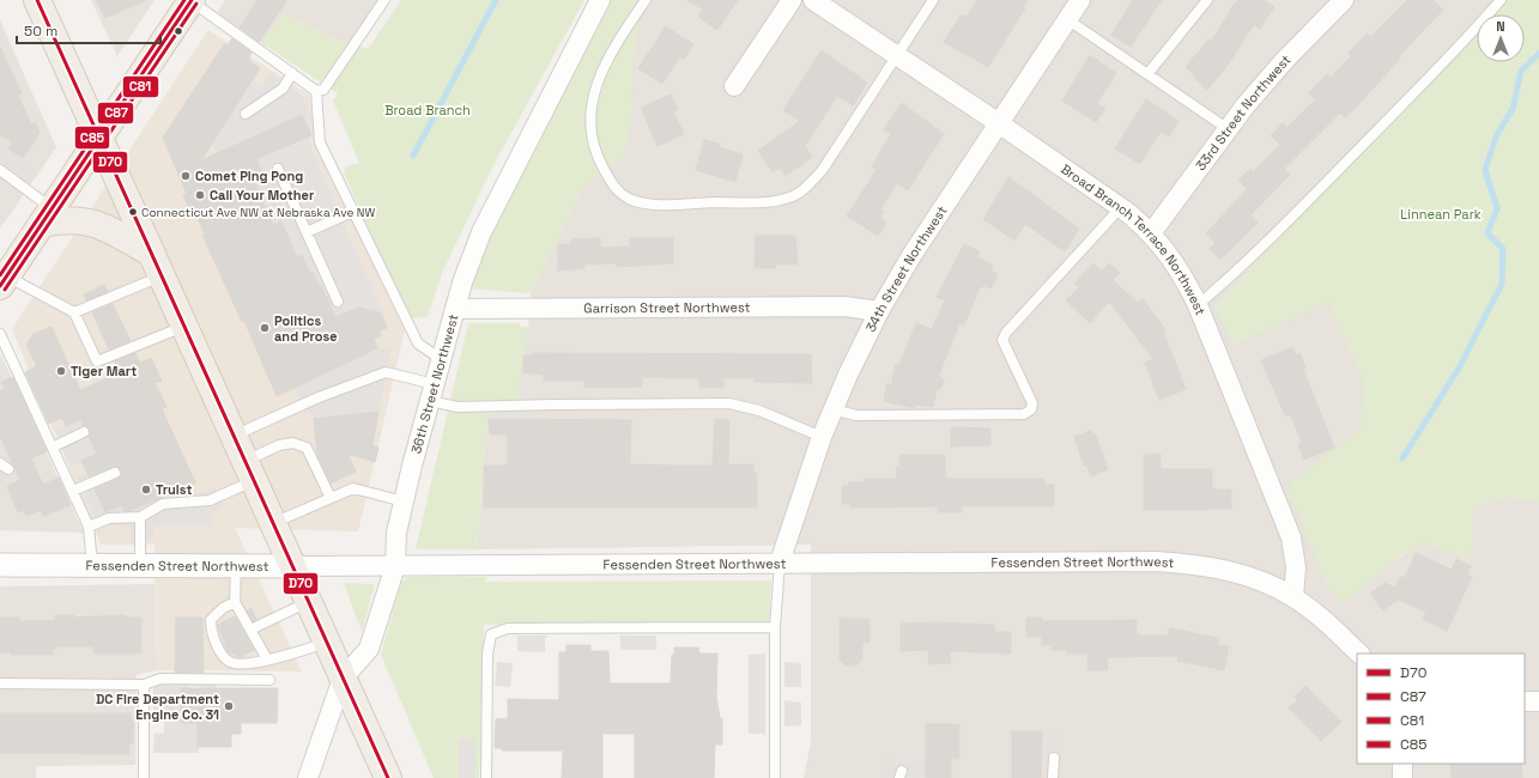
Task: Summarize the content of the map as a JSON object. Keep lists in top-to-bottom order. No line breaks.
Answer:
{"streets":{"street":["33rd Street Northwest","Broad Branch Terrace Northwest","34th Street Northwest","Garrison Street Northwest","36th Street Northwest","Fessenden Street Northwest"]},"crossings":[["33rd Street Northwest","Broad Branch Terrace Northwest"],["Broad Branch Terrace Northwest","34th Street Northwest"],["Broad Branch Terrace Northwest","Fessenden Street Northwest"],["34th Street Northwest","Garrison Street Northwest"],["34th Street Northwest","Fessenden Street Northwest"],["Garrison Street Northwest","36th Street Northwest"],["36th Street Northwest","Fessenden Street Northwest"]],"parks":["Broad Branch","Linnean Park"],"places":["Comet Ping Pong","Call Your Mother","Connecticut Ave NW at Nebraska Ave NW","Politics and Prose","Tiger Mart","Truist","DC Fire Department Engine Co. 31"],"lines":["transit line D70","transit line C87","transit line C85","transit line C81"],"legend":["D70","C87","C81","C85"],"scale_bar":"50 m","north":"top"}
